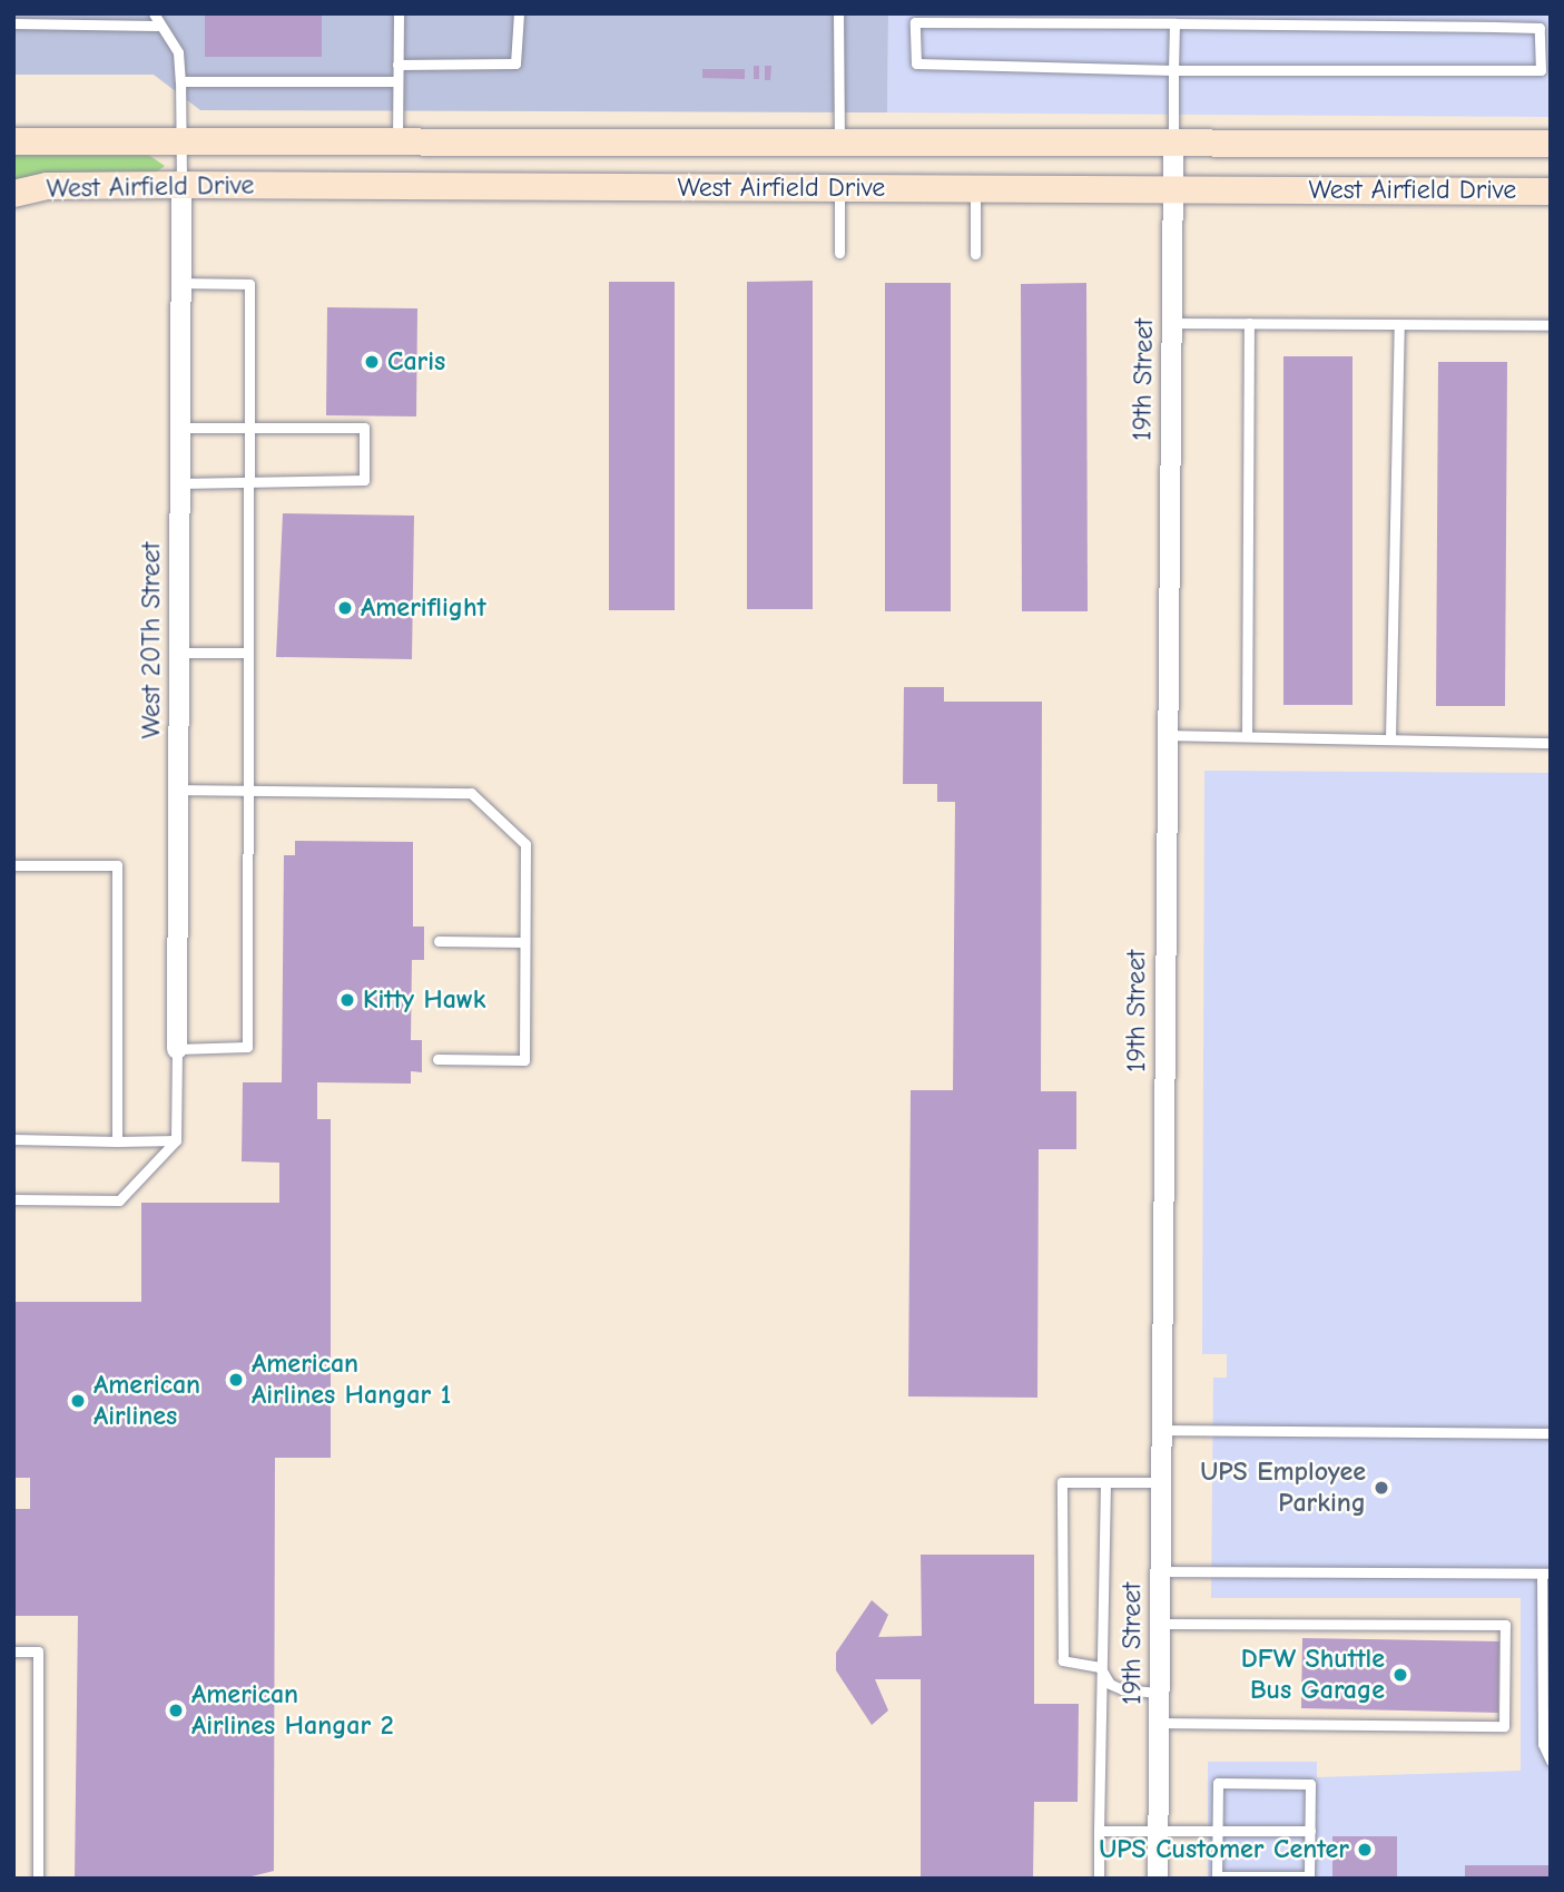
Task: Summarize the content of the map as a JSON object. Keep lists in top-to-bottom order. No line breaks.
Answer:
{"streets":{"street":["West Airfield Drive","19th Street","West 20Th Street"]},"crossings":[["West Airfield Drive","19th Street"],["West Airfield Drive","West 20Th Street"]],"places":["Caris","Ameriflight","Kitty Hawk","American Airlines Hangar 1","American Airlines","UPS Employee Parking","DFW Shuttle Bus Garage","American Airlines Hangar 2","UPS Customer Center"]}
